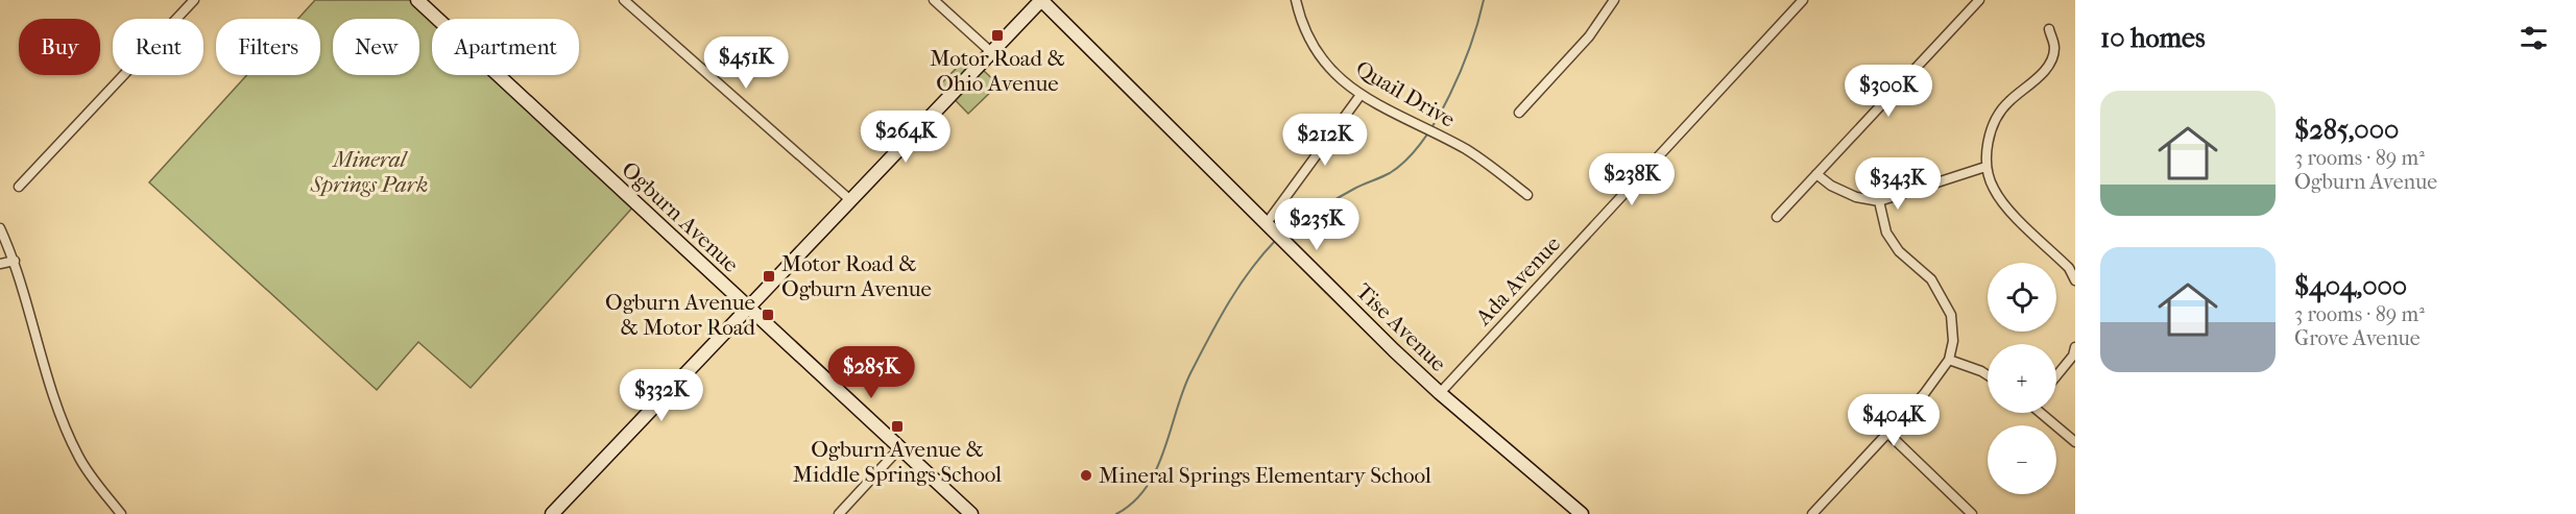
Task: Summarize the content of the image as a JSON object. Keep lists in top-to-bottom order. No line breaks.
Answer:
{"streets":{"street":["Quail Drive","Ogburn Avenue","Ada Avenue","Tise Avenue"]},"crossings":[["Ada Avenue","Tise Avenue"]],"parks":["Mineral Springs Park"],"places":{"transit":["Motor Road & Ohio Avenue","Motor Road & Ogburn Avenue","Ogburn Avenue & Motor Road","Ogburn Avenue & Middle Springs School"],"other":["Mineral Springs Elementary School"]},"page":{"heading":"10 homes","chip":["Buy","Rent","Filters","New","Apartment"],"price":["$451K","$300K","$264K","$212K","$238K","$343K","$235K","$285K","$332K","$404K"],"list":[{"name":"$285,000","note":"3 rooms · 89 m² · Ogburn Avenue"},{"name":"$404,000","note":"3 rooms · 89 m² · Grove Avenue"}],"map_buttons":["+","−"]}}
